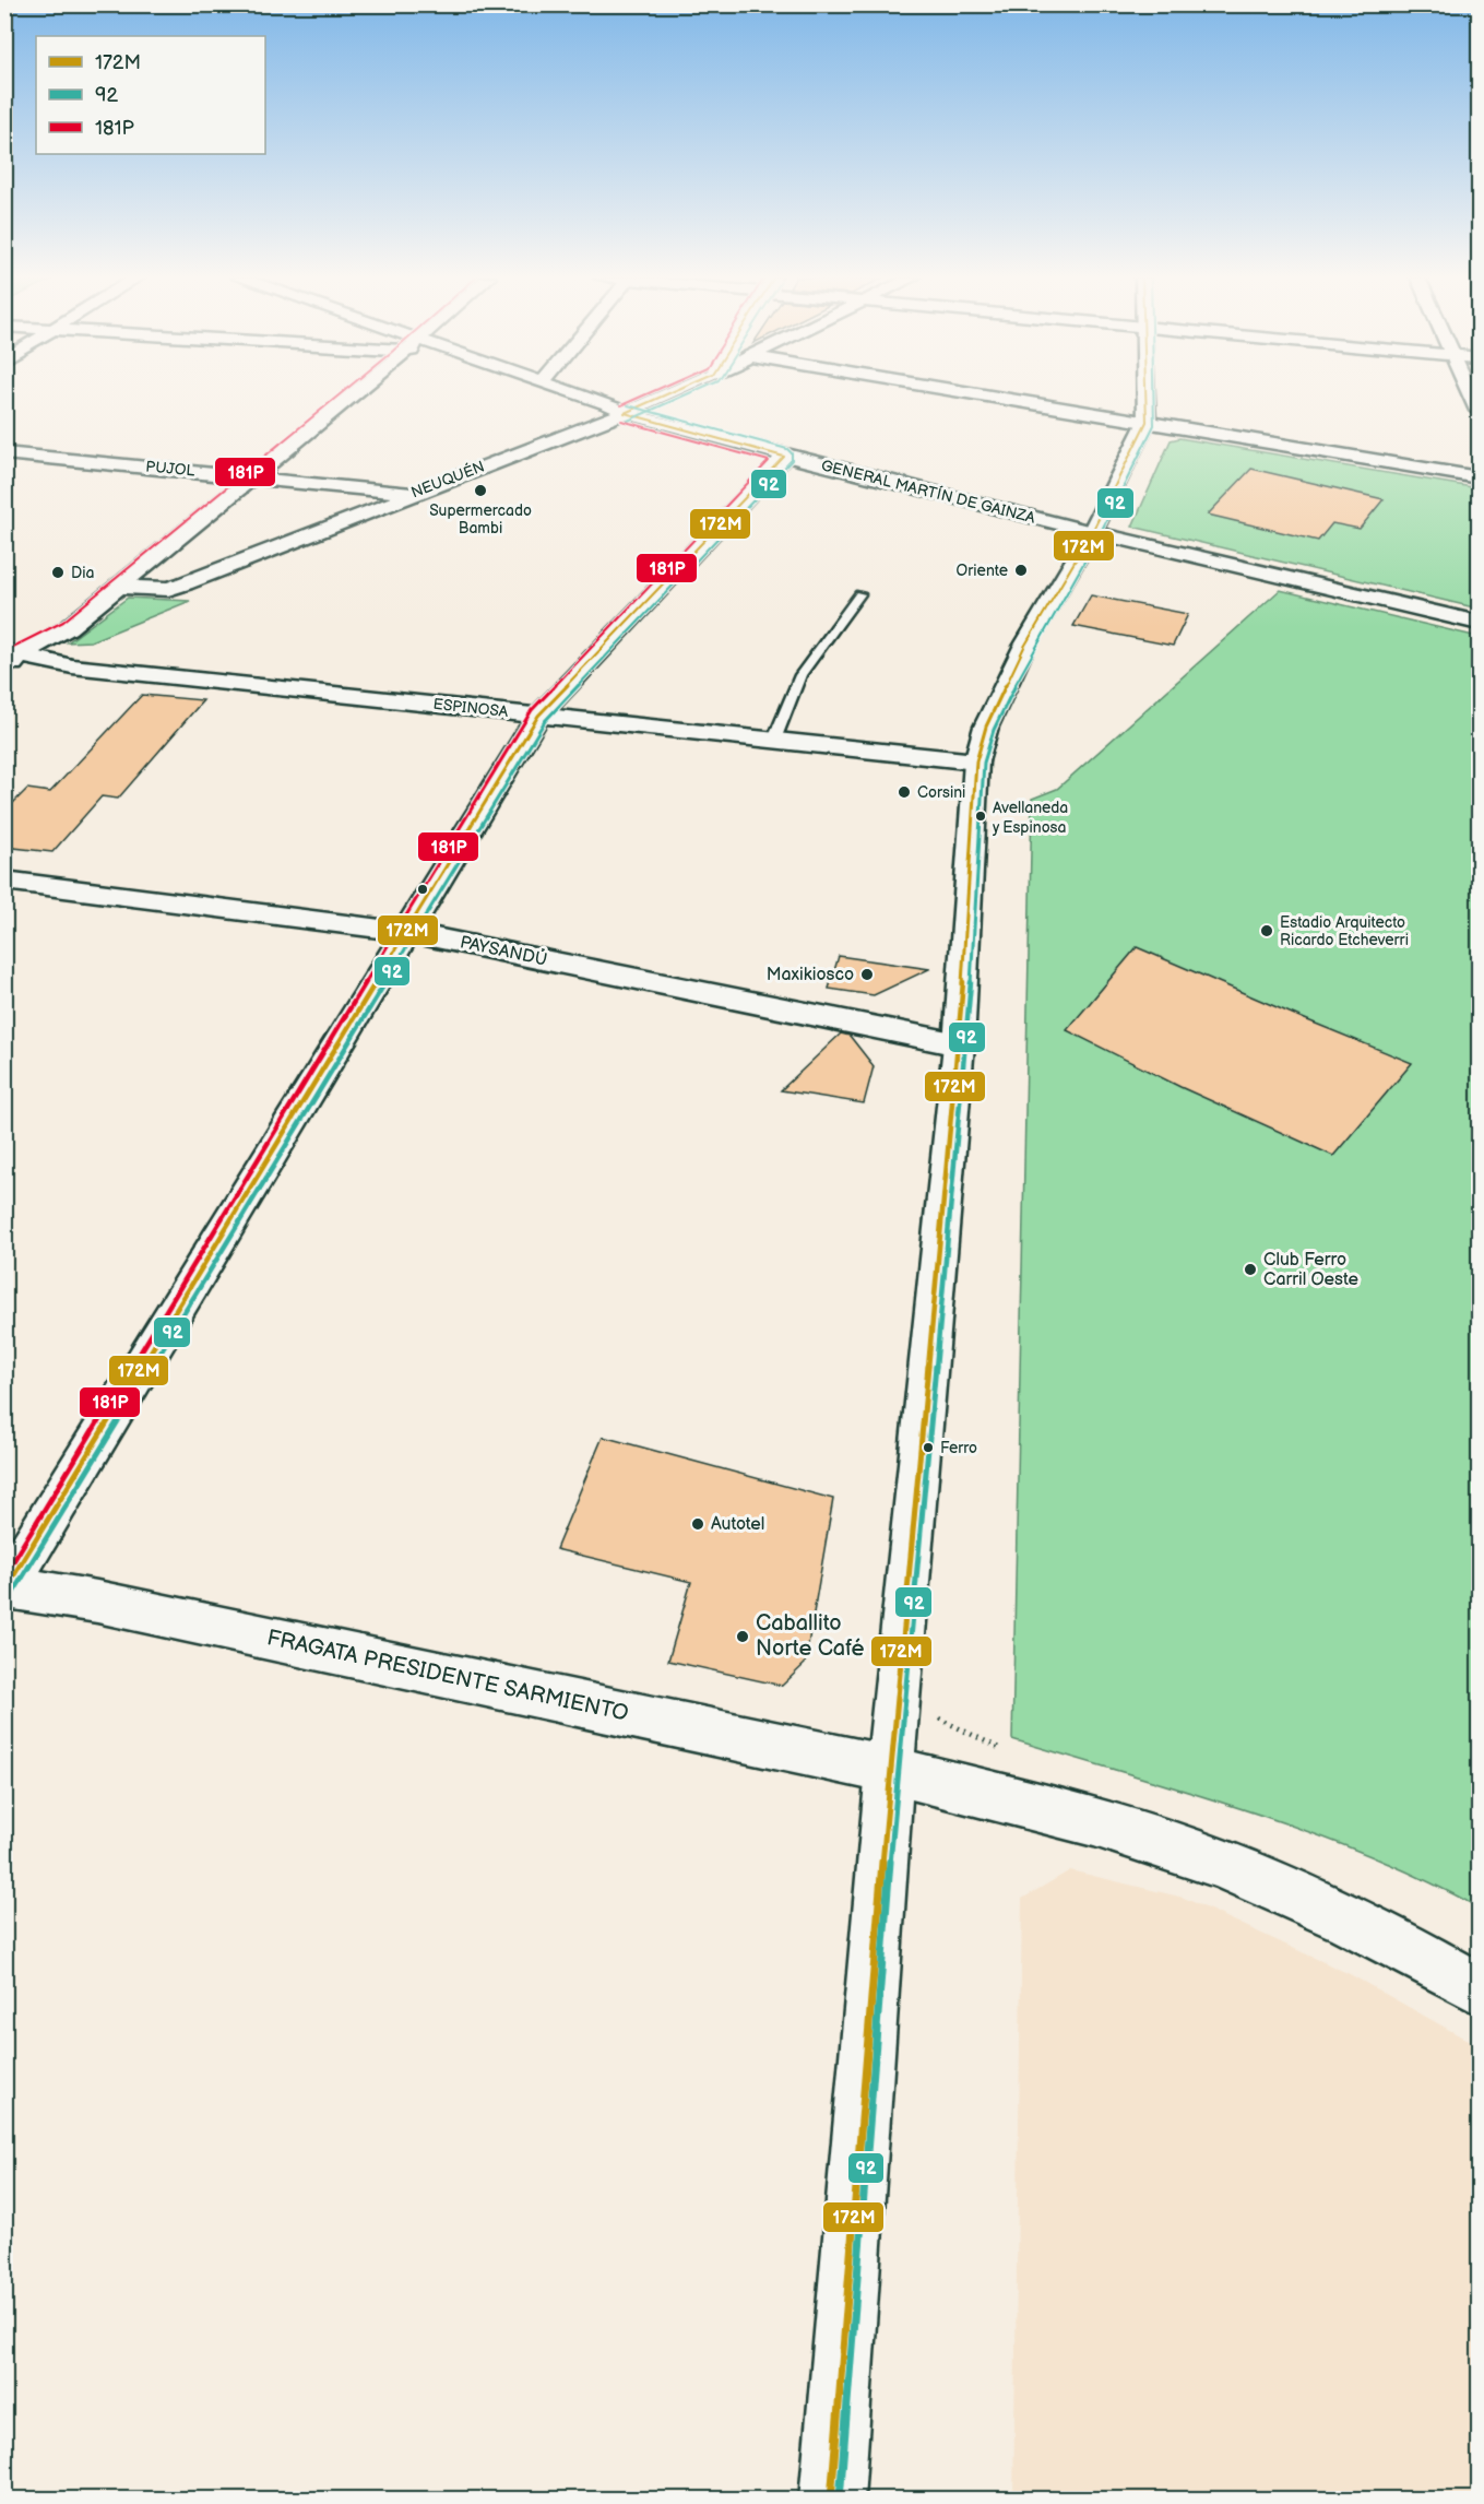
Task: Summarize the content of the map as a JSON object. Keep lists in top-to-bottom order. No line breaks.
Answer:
{"streets":{"street":["PUJOL","NEUQUÉN","GENERAL MARTÍN DE GAINZA","ESPINOSA","PAYSANDÚ","FRAGATA PRESIDENTE SARMIENTO"]},"crossings":[["PUJOL","NEUQUÉN"],["NEUQUÉN","GENERAL MARTÍN DE GAINZA"]],"places":["Supermercado Bambi","Oriente","Dia","Corsini","Avellaneda y Espinosa","Estadio Arquitecto Ricardo Etcheverri","Maxikiosco","Club Ferro Carril Oeste","Ferro","Autotel","Caballito Norte Café"],"lines":["transit line 172M","transit line 92","transit line 181P"],"legend":["172M","92","181P"]}
